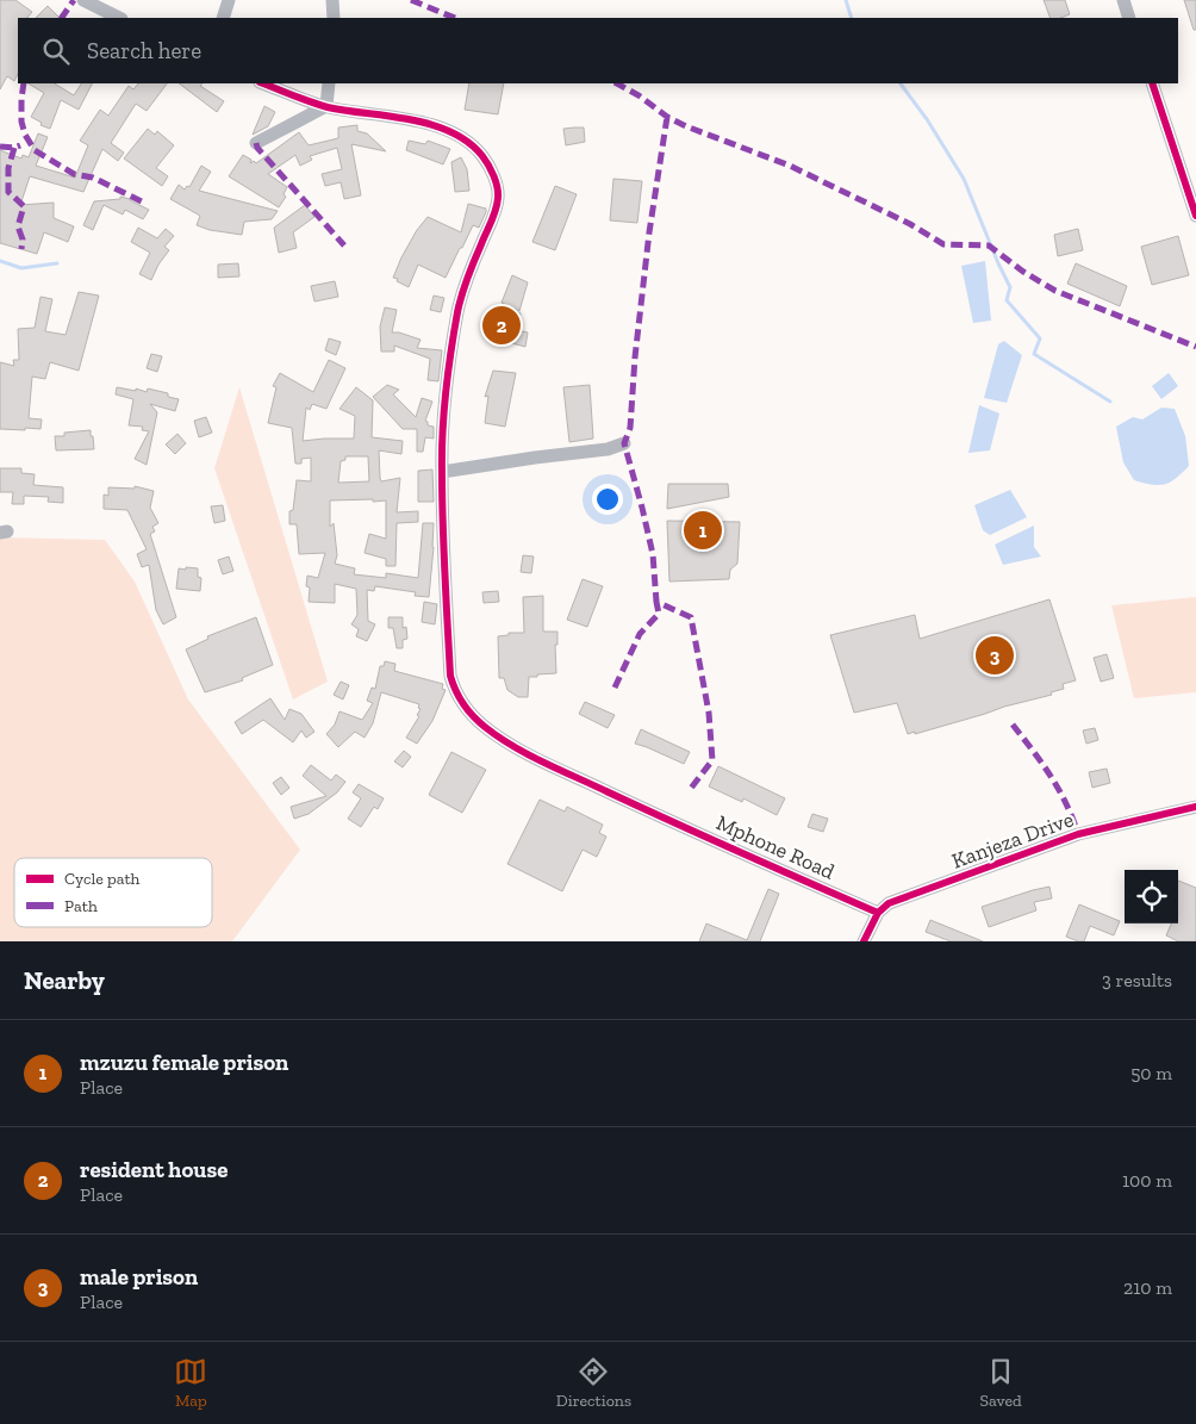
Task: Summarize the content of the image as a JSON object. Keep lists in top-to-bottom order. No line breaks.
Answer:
{"streets":{"street":["Kanjeza Drive","Mphone Road"]},"crossings":[["Kanjeza Drive","Mphone Road"]],"legend":["Cycle path","Path"],"page":{"search":"Search here","pins":["2","1","3"],"heading":["Nearby","3 results"],"list":[{"mark":"1","name":"mzuzu female prison","note":"Place","value":"50 m"},{"mark":"2","name":"resident house","note":"Place","value":"100 m"},{"mark":"3","name":"male prison","note":"Place","value":"210 m"}],"nav":["Map","Directions","Saved"]}}
